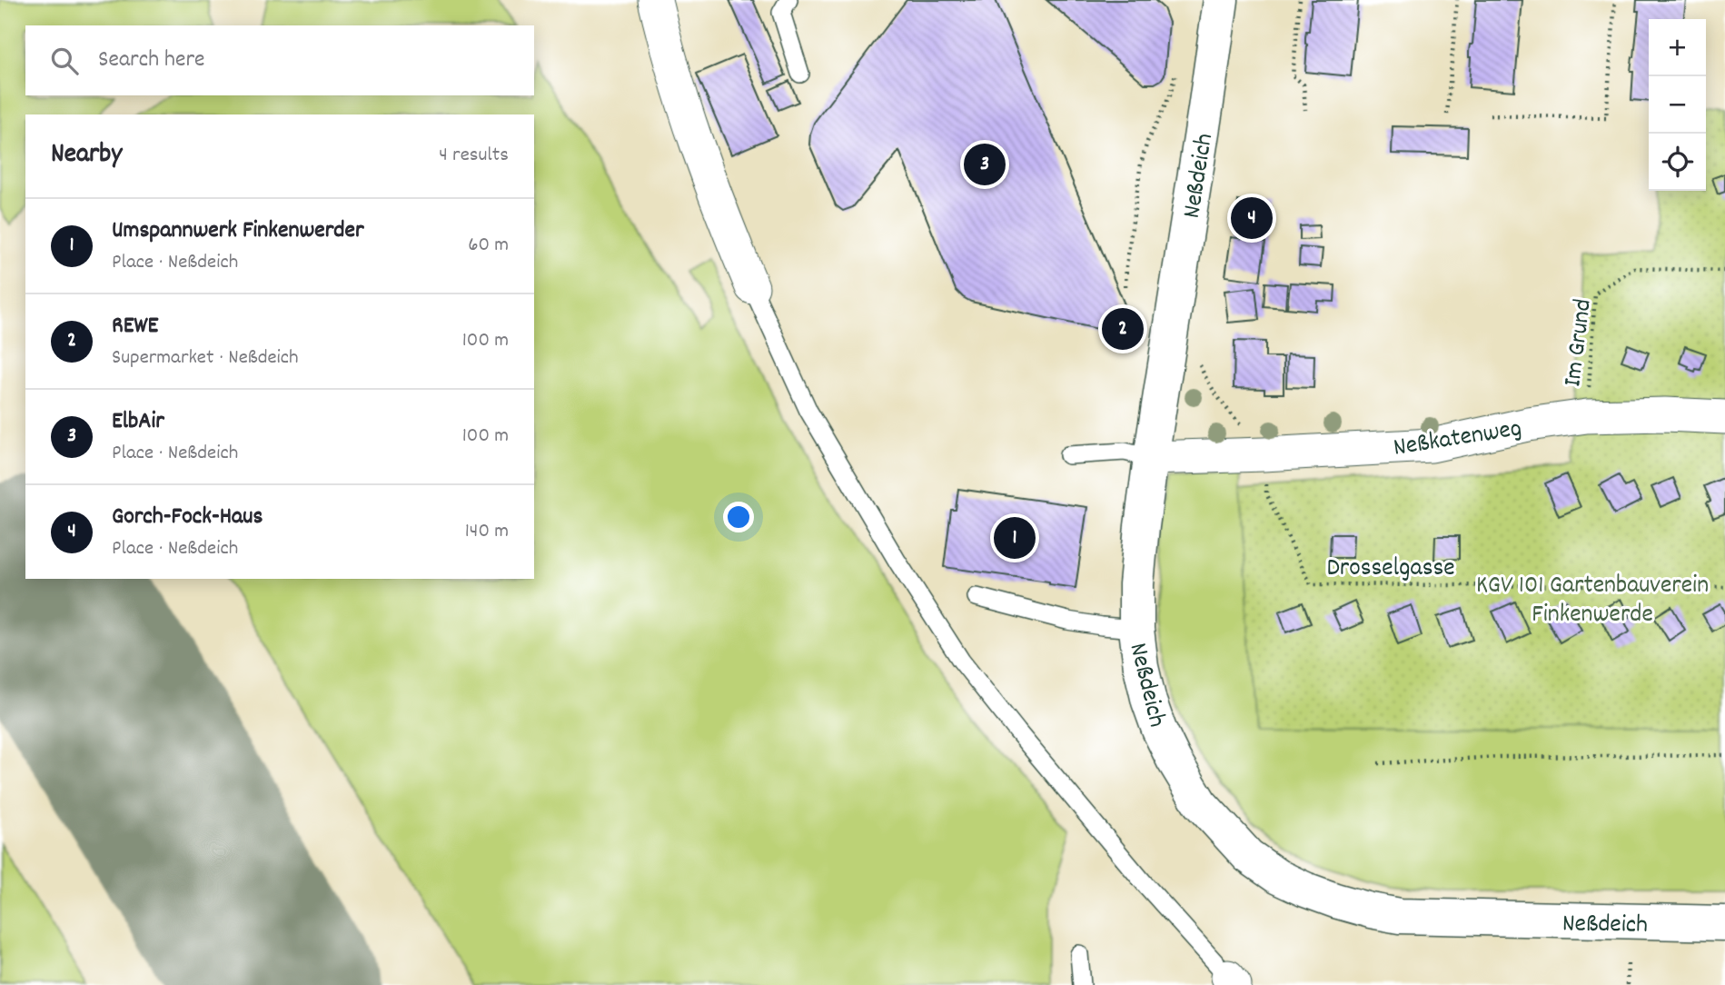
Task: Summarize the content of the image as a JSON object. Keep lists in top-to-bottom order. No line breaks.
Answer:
{"streets":{"street":["Neßdeich","Neßkatenweg"],"path":["Im Grund","Drosselgasse"]},"crossings":[["Neßdeich","Neßkatenweg"],["Im Grund","Neßkatenweg"],["Neßkatenweg","Drosselgasse"]],"parks":["KGV 101 Gartenbauverein Finkenwerde"],"page":{"map_buttons":["+","−"],"search":"Search here","heading":["Nearby","4 results"],"pins":["3","4","2","1"],"list":[{"mark":"1","name":"Umspannwerk Finkenwerder","note":"Place · Neßdeich","value":"60 m"},{"mark":"2","name":"REWE","note":"Supermarket · Neßdeich","value":"100 m"},{"mark":"3","name":"ElbAir","note":"Place · Neßdeich","value":"100 m"},{"mark":"4","name":"Gorch-Fock-Haus","note":"Place · Neßdeich","value":"140 m"}]}}
